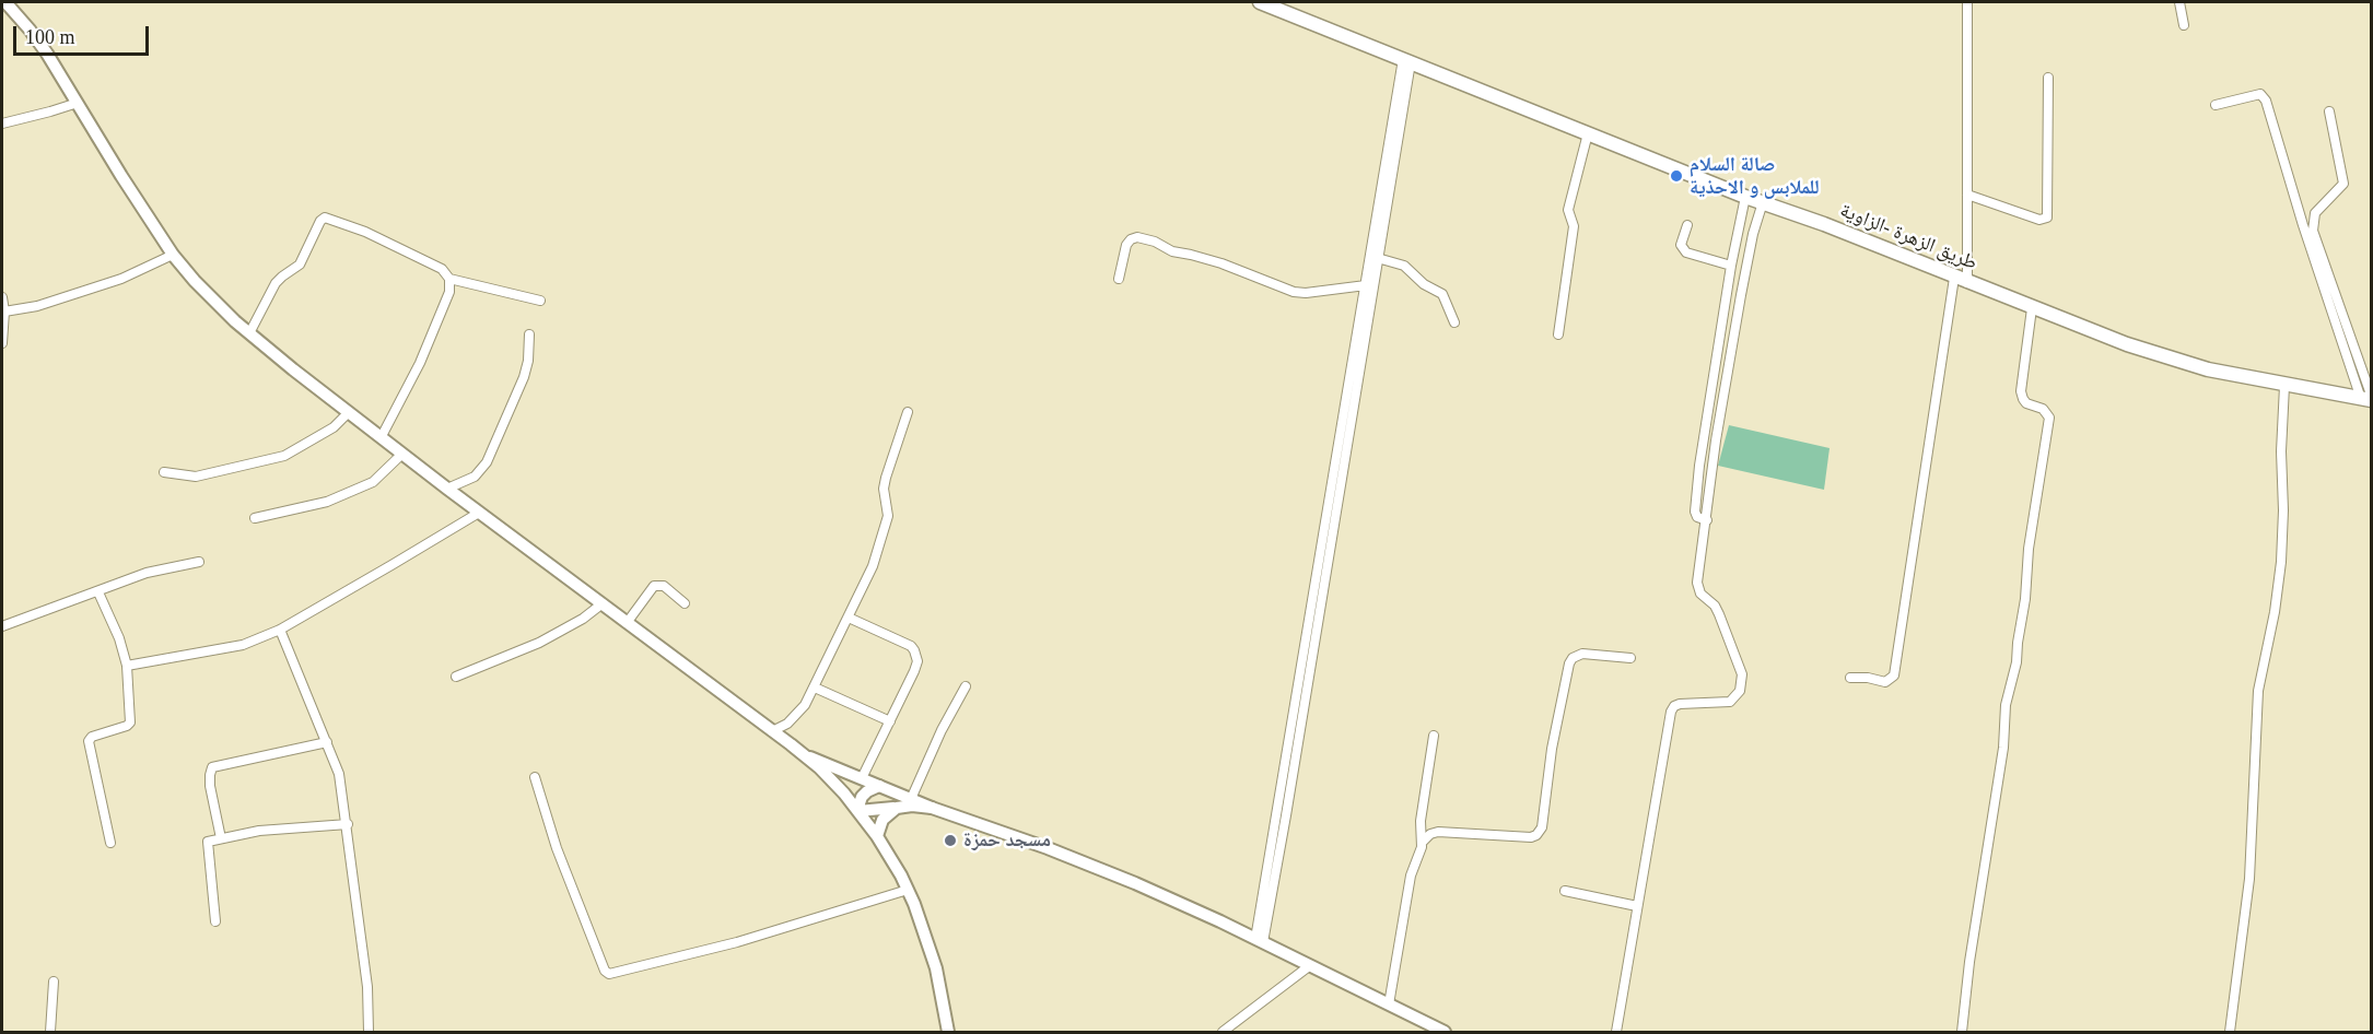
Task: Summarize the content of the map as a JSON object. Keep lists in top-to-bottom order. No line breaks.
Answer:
{"streets":{"main road":["طريق الزهرة -الزاوية"]},"places":["صالة السلام للملابس و الاحذية","مسجد حمزة"],"scale_bar":"100 m"}
